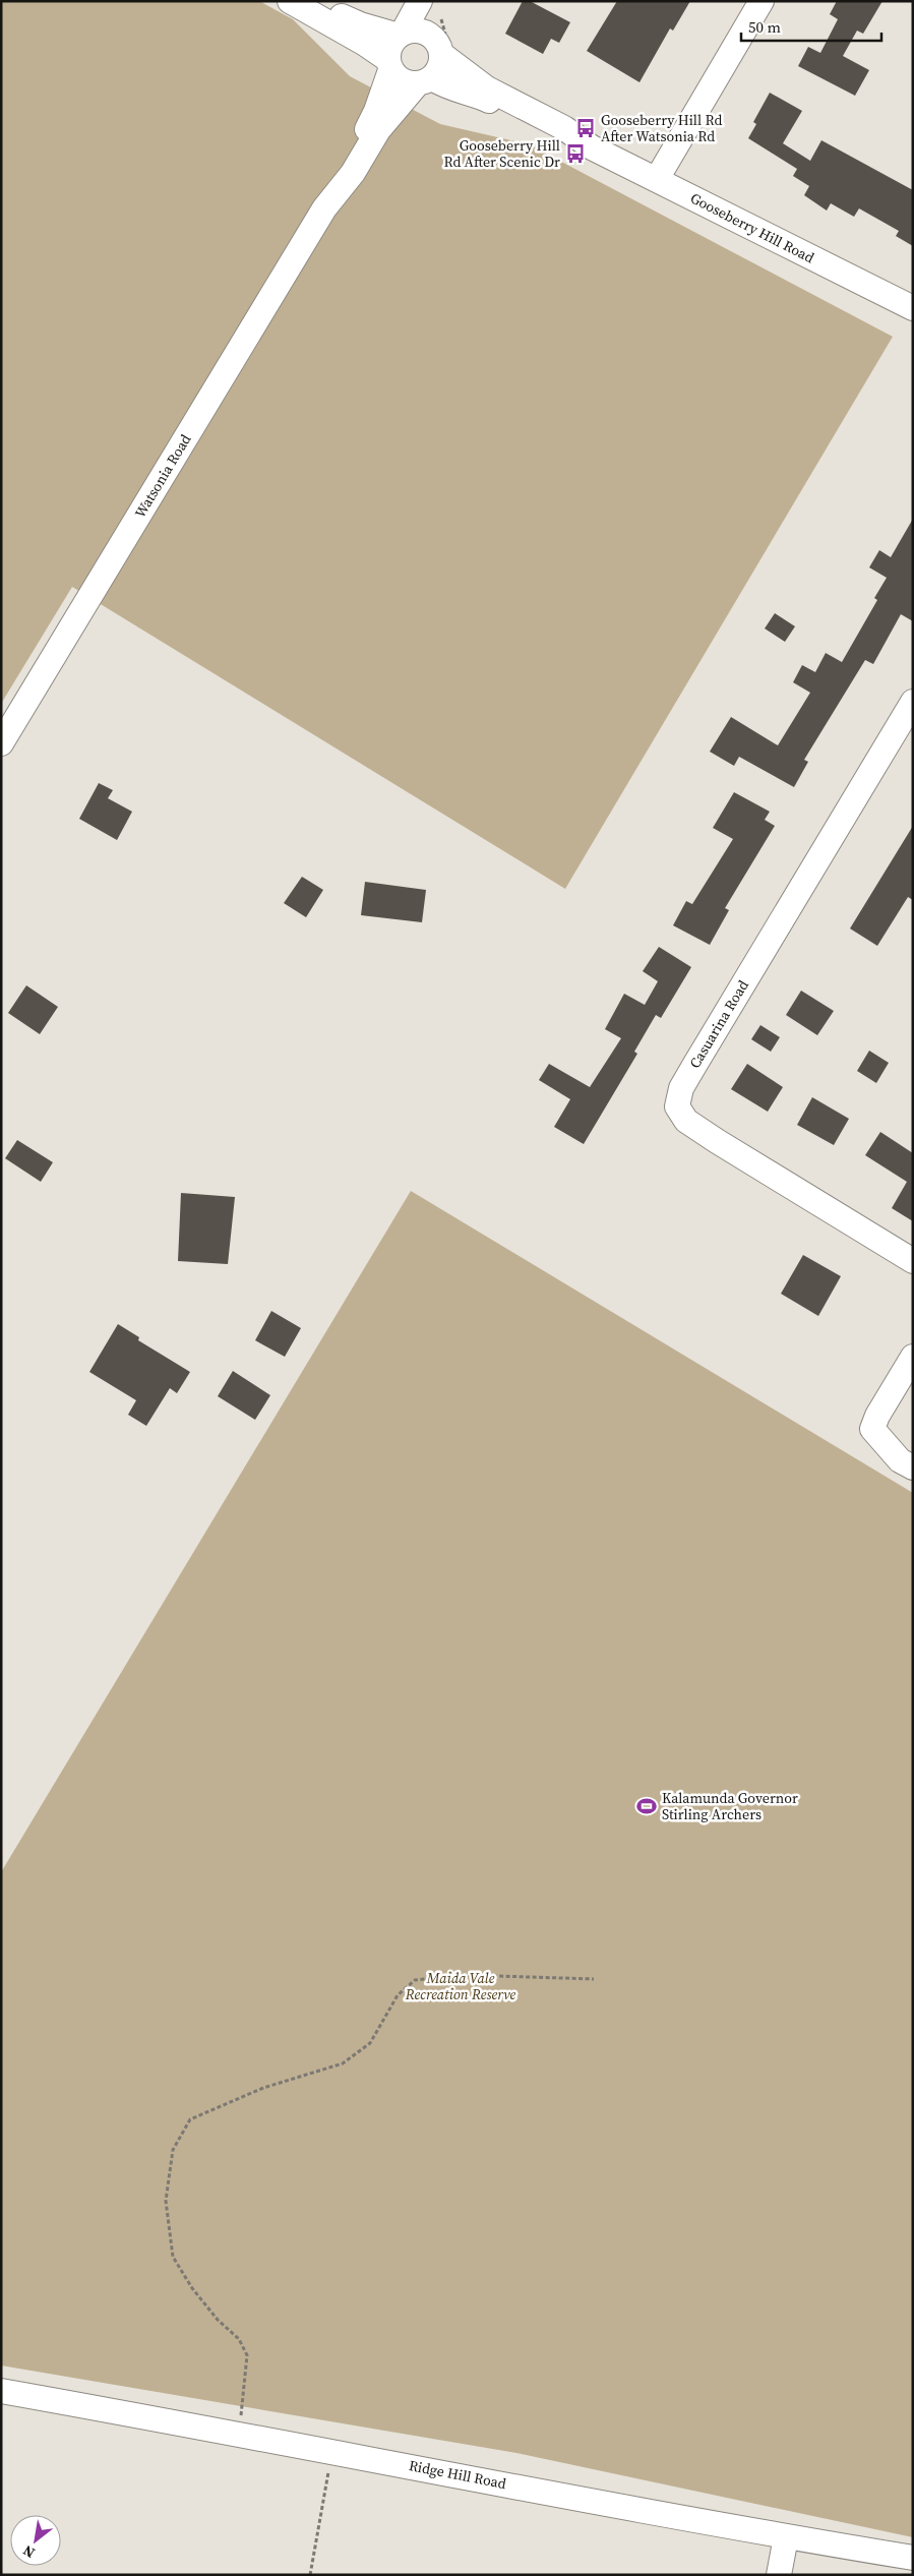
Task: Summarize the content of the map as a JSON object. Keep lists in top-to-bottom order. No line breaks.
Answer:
{"streets":{"street":["Gooseberry Hill Road","Watsonia Road","Casuarina Road","Ridge Hill Road"]},"crossings":[["Gooseberry Hill Road","Watsonia Road"]],"parks":["Maida Vale Recreation Reserve"],"places":{"bus stop":["Gooseberry Hill Rd After Watsonia Rd","Gooseberry Hill Rd After Scenic Dr"],"sports":["Kalamunda Governor Stirling Archers"]},"scale_bar":"50 m","north":"bottom left"}
